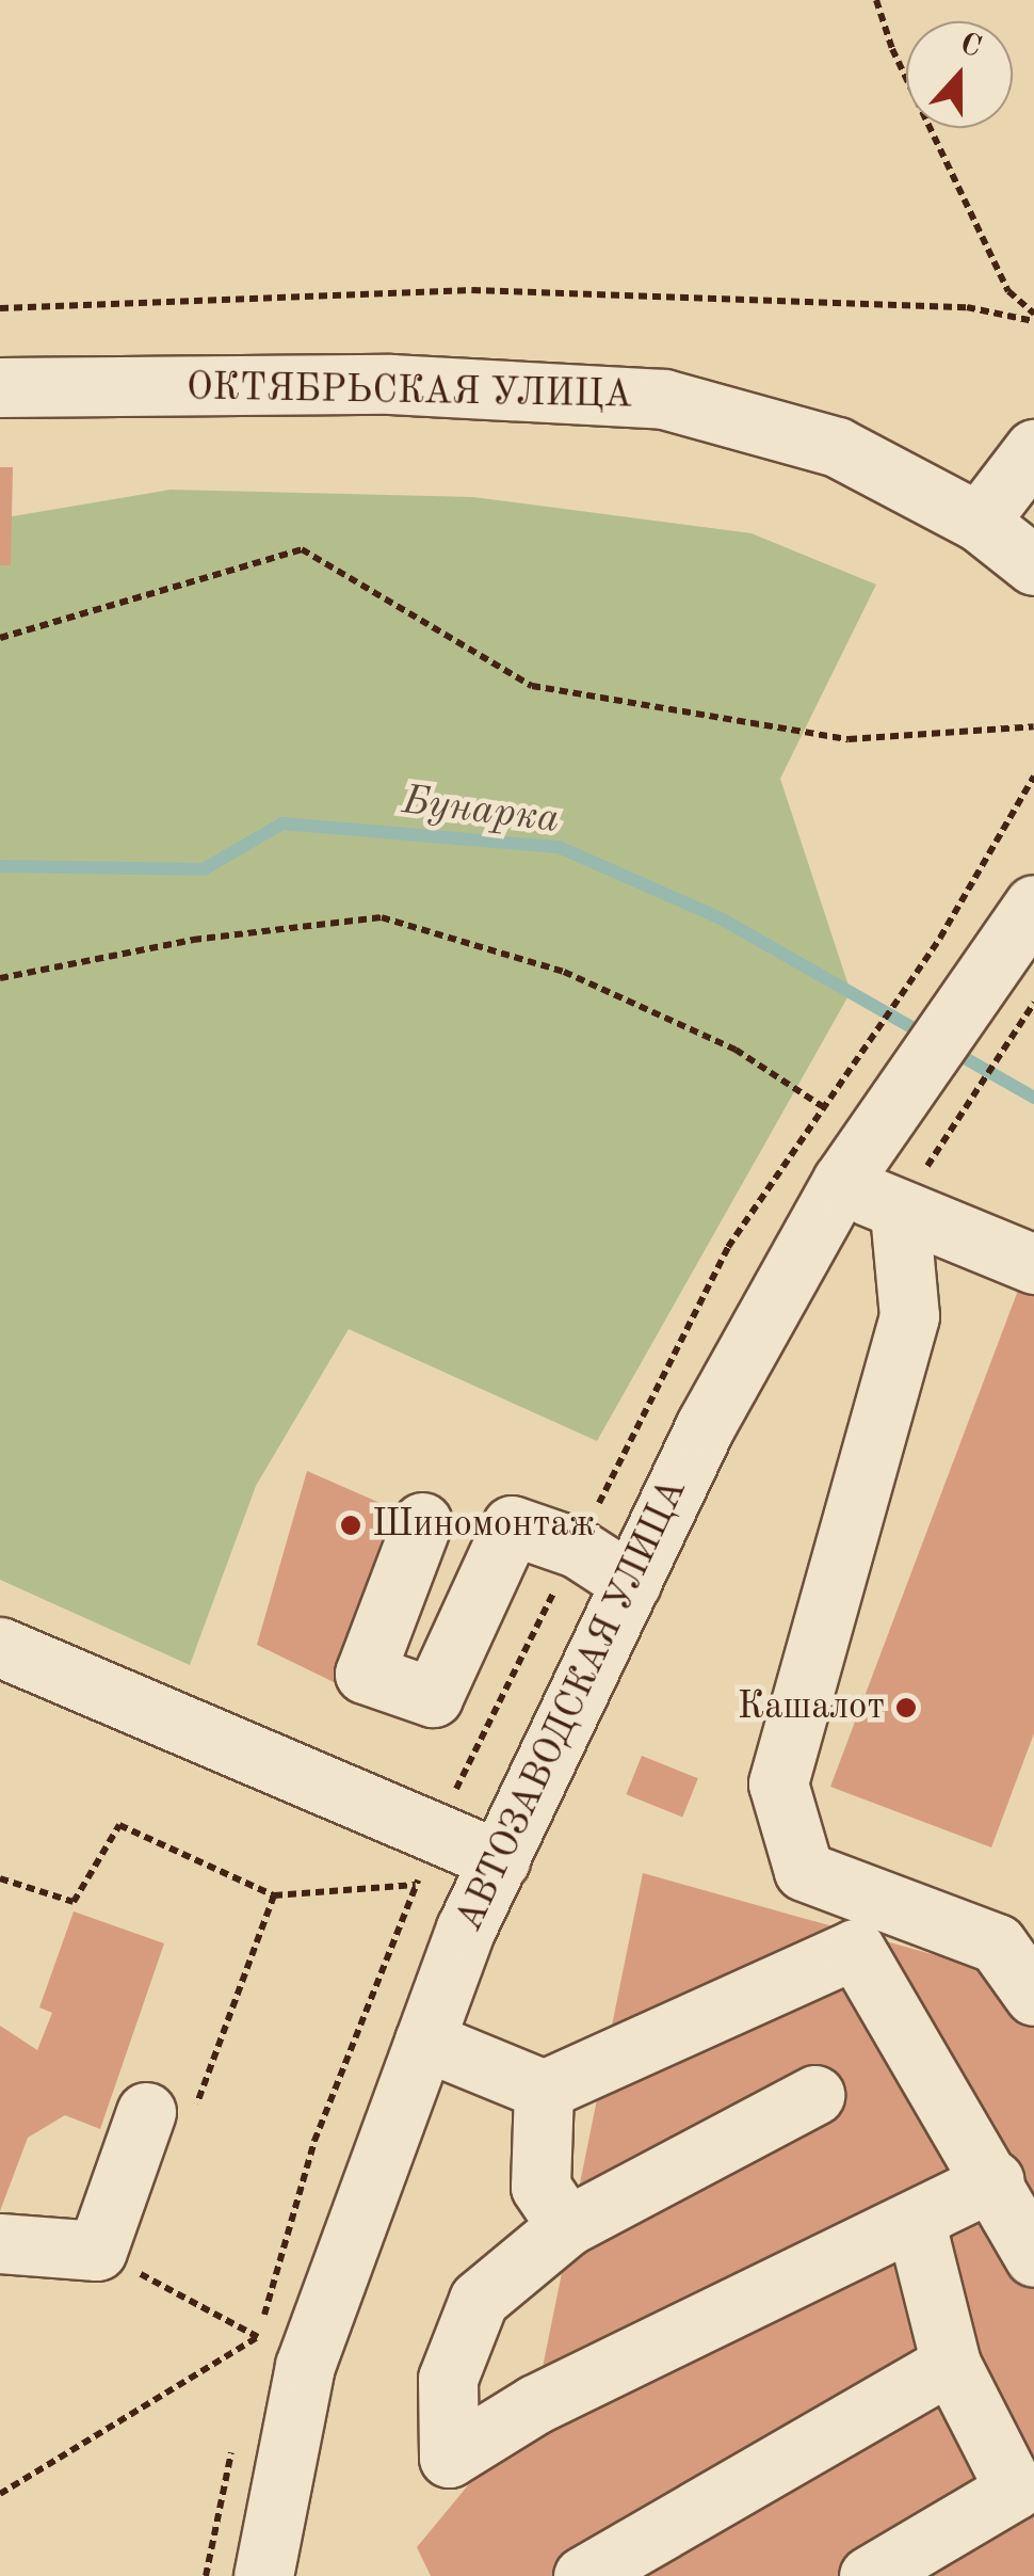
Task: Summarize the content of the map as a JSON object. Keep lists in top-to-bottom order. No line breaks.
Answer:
{"streets":{"street":["ОКТЯБРЬСКАЯ УЛИЦА","АВТОЗАВОДСКАЯ УЛИЦА"]},"water":["Бунарка"],"places":["Шиномонтаж","Кашалот"],"north":"top"}
